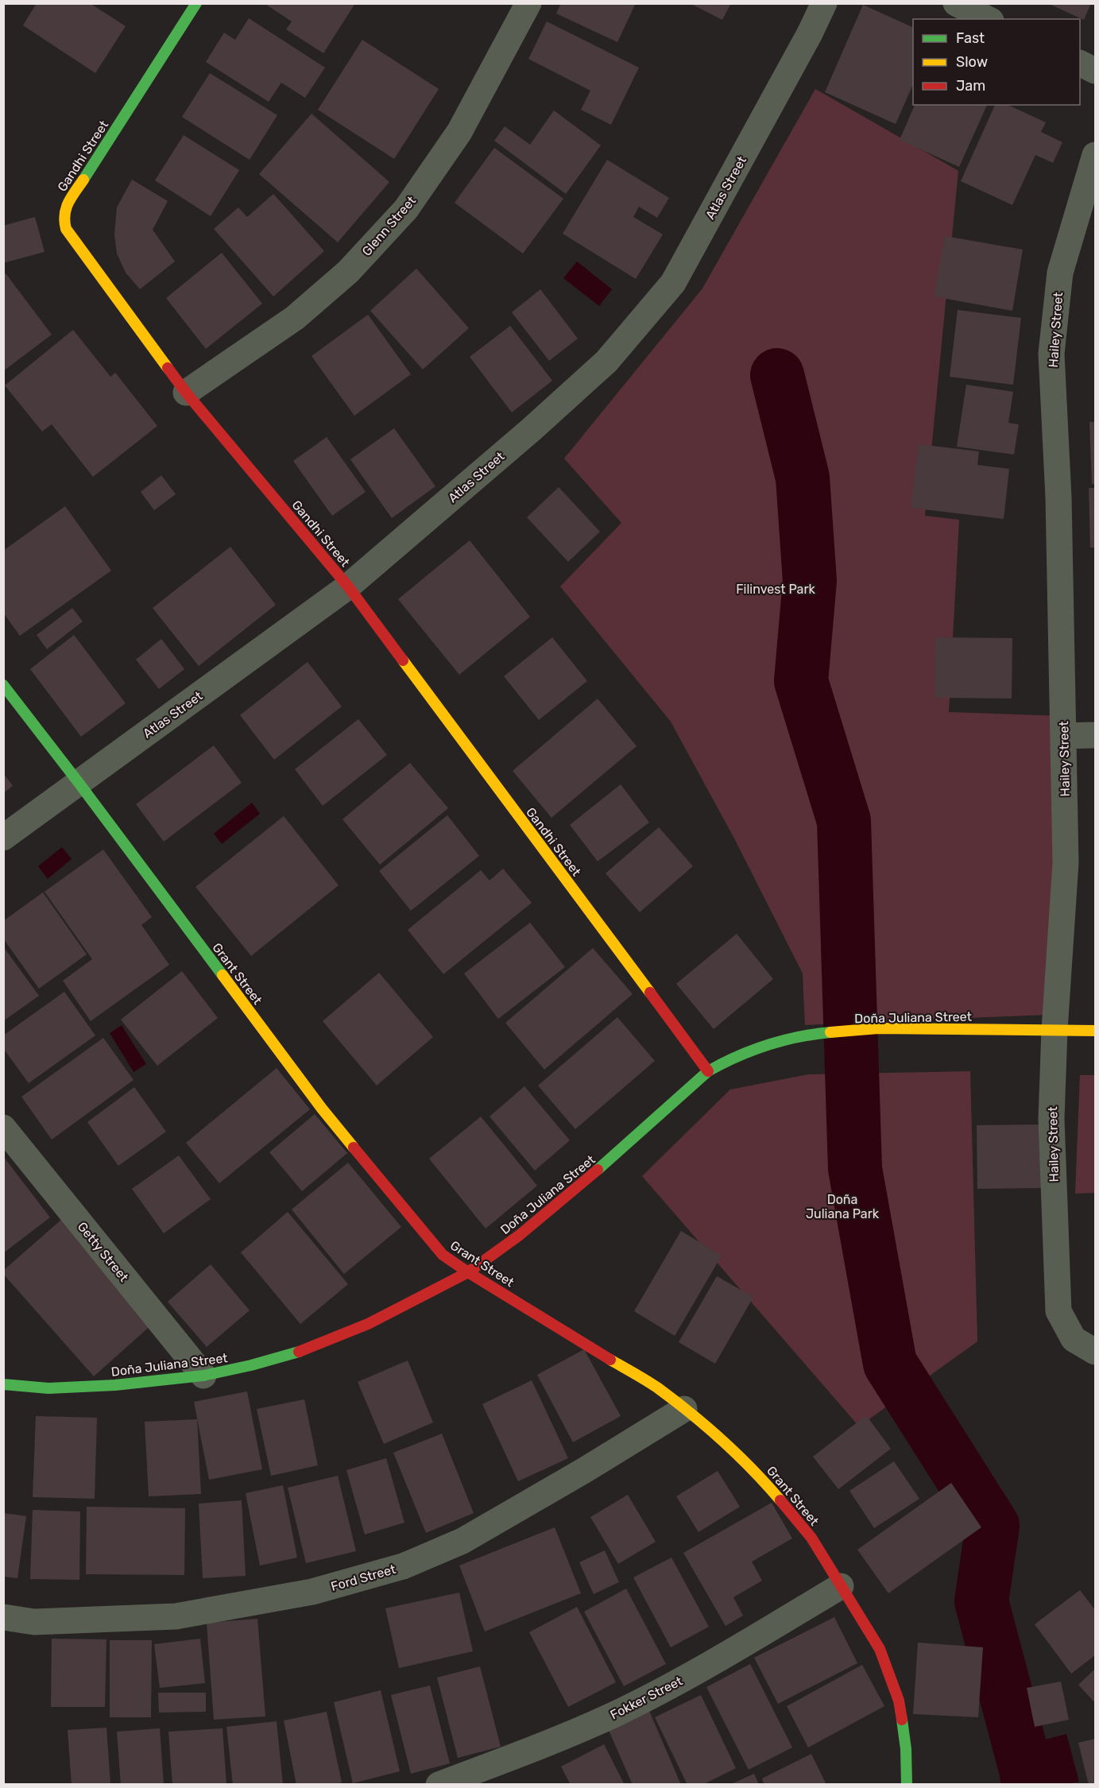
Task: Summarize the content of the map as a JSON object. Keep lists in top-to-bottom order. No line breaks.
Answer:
{"streets":{"street":["Gandhi Street","Atlas Street","Glenn Street","Hailey Street","Grant Street","Doña Juliana Street","Getty Street","Ford Street","Fokker Street"]},"crossings":[["Gandhi Street","Atlas Street"],["Gandhi Street","Glenn Street"],["Gandhi Street","Doña Juliana Street"],["Atlas Street","Grant Street"],["Hailey Street","Doña Juliana Street"],["Grant Street","Doña Juliana Street"],["Grant Street","Ford Street"],["Grant Street","Fokker Street"],["Doña Juliana Street","Getty Street"]],"parks":["Filinvest Park","Doña Juliana Park"],"legend":["Fast","Slow","Jam"]}
